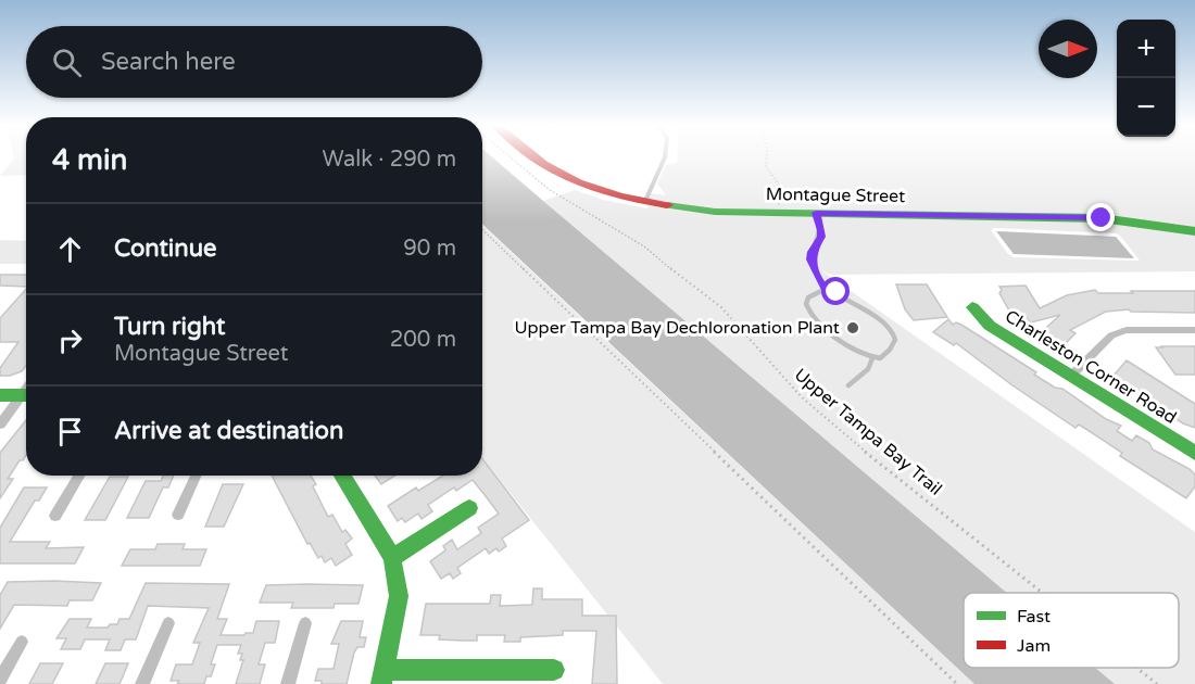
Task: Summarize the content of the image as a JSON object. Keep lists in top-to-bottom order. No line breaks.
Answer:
{"streets":{"street":["Montague Street","Charleston Corner Road"],"path":["Upper Tampa Bay Trail"]},"places":["Upper Tampa Bay Dechloronation Plant"],"legend":["Fast","Jam"],"north":"right","page":{"map_buttons":["+","−"],"search":"Search here","heading":["4 min","Walk · 290 m"],"list":[["Continue","90 m"],["Turn right","Montague Street","200 m"],"Arrive at destination"]}}
